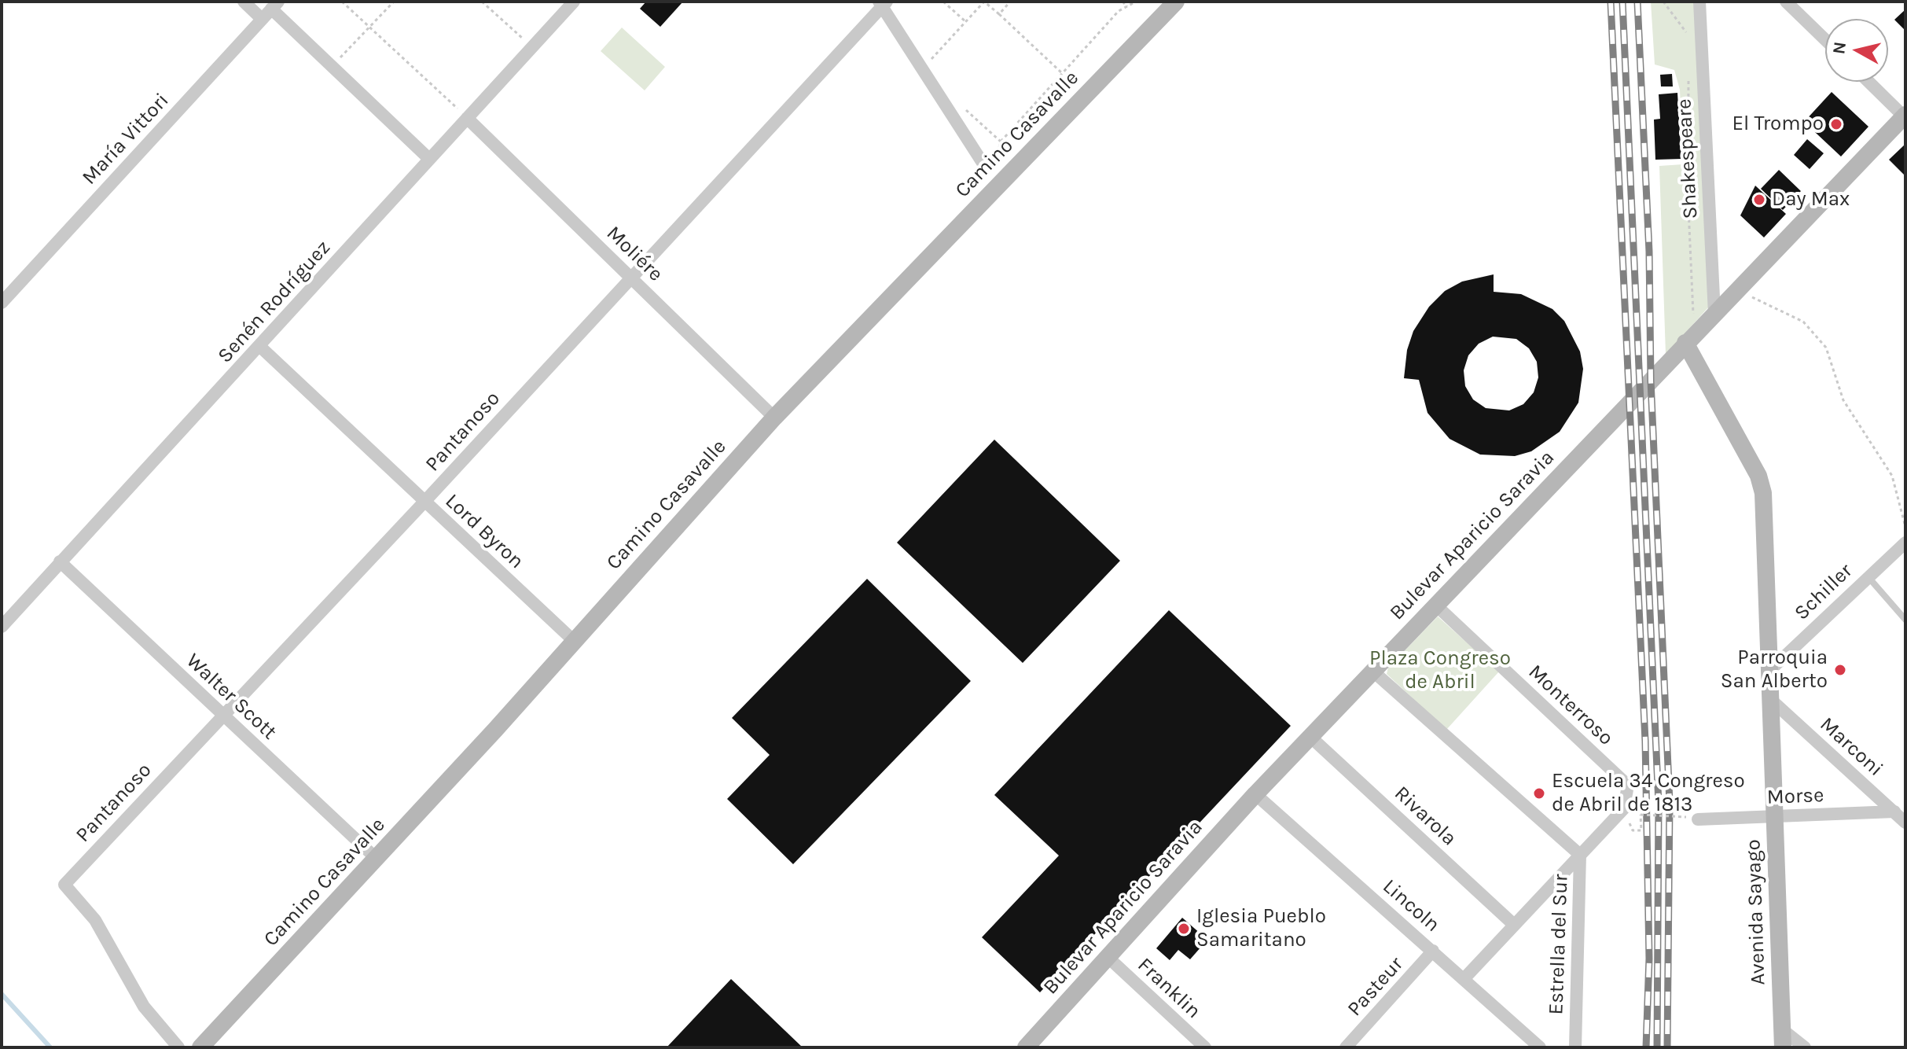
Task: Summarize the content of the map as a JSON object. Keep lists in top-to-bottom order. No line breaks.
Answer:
{"streets":{"street":["Camino Casavalle","María Vittori","Shakespeare","Moliére","Senén Rodríguez","Pantanoso","Lord Byron","Bulevar Aparicio Saravia","Schiller","Walter Scott","Monterroso","Marconi","Morse","Rivarola","Lincoln","Avenida Sayago","Estrella del Sur","Pasteur","Franklin"]},"crossings":[["Camino Casavalle","Moliére"],["Camino Casavalle","Lord Byron"],["Camino Casavalle","Walter Scott"],["Shakespeare","Bulevar Aparicio Saravia"],["Moliére","Senén Rodríguez"],["Moliére","Pantanoso"],["Senén Rodríguez","Lord Byron"],["Senén Rodríguez","Walter Scott"],["Pantanoso","Lord Byron"],["Pantanoso","Walter Scott"],["Bulevar Aparicio Saravia","Monterroso"],["Bulevar Aparicio Saravia","Rivarola"],["Bulevar Aparicio Saravia","Lincoln"],["Bulevar Aparicio Saravia","Avenida Sayago"],["Bulevar Aparicio Saravia","Estrella del Sur"],["Bulevar Aparicio Saravia","Franklin"],["Schiller","Avenida Sayago"],["Monterroso","Estrella del Sur"],["Marconi","Morse"],["Marconi","Avenida Sayago"],["Morse","Avenida Sayago"],["Lincoln","Pasteur"]],"parks":["Plaza Congreso de Abril"],"places":["El Trompo","Day Max","Parroquia San Alberto","Escuela 34 Congreso de Abril de 1813","Iglesia Pueblo Samaritano"],"north":"left"}
